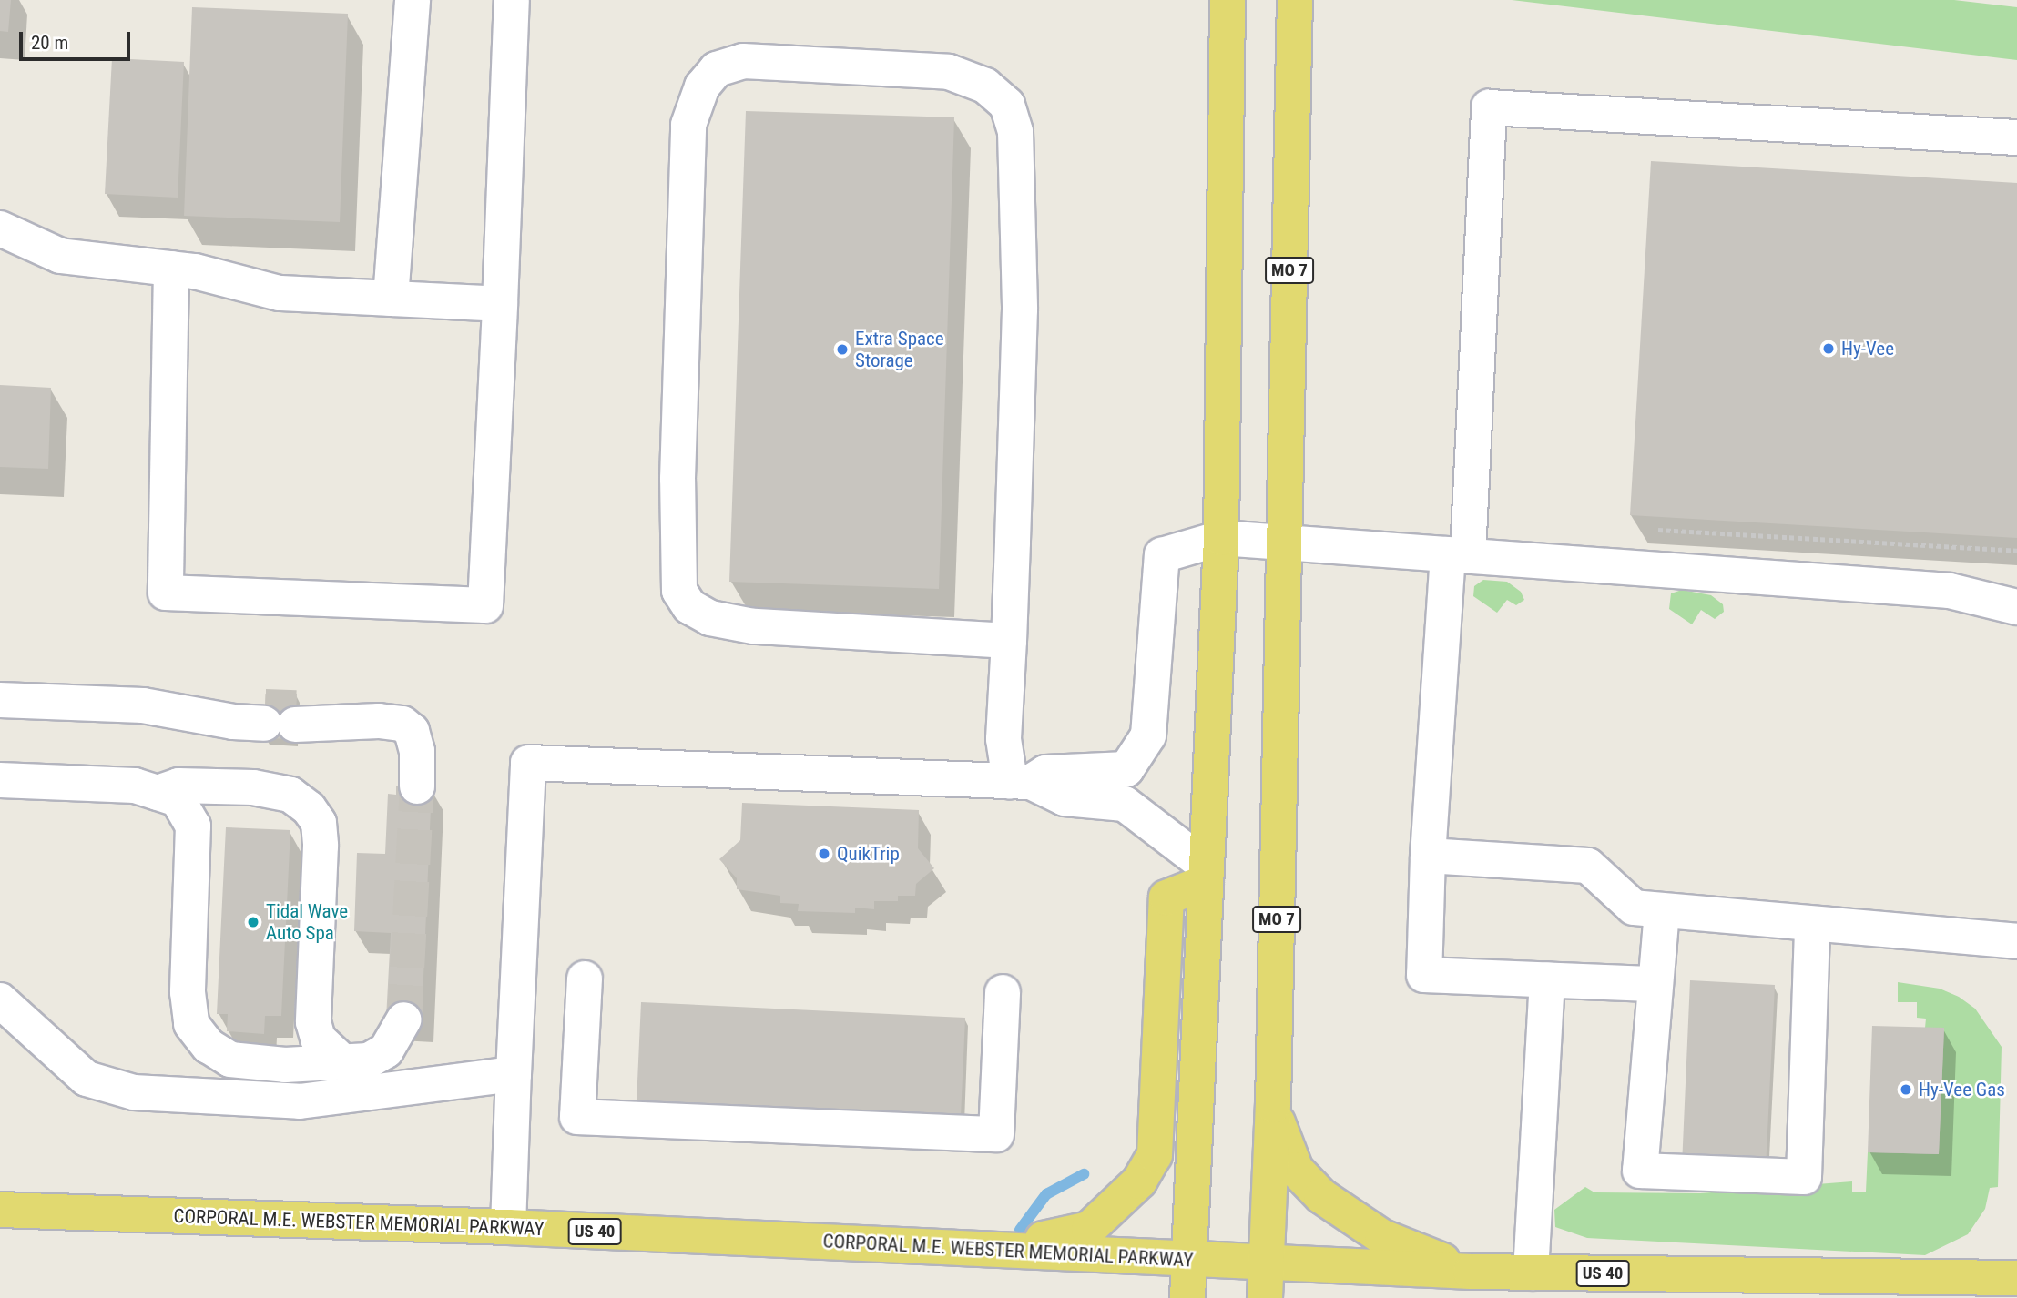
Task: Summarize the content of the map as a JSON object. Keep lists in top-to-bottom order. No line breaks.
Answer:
{"streets":{"main road":["MO 7","CORPORAL M.E. WEBSTER MEMORIAL PARKWAY","US 40"]},"crossings":[["MO 7","CORPORAL M.E. WEBSTER MEMORIAL PARKWAY"]],"places":["Hy-Vee","Extra Space Storage","QuikTrip","Tidal Wave Auto Spa","Hy-Vee Gas"],"scale_bar":"20 m"}
